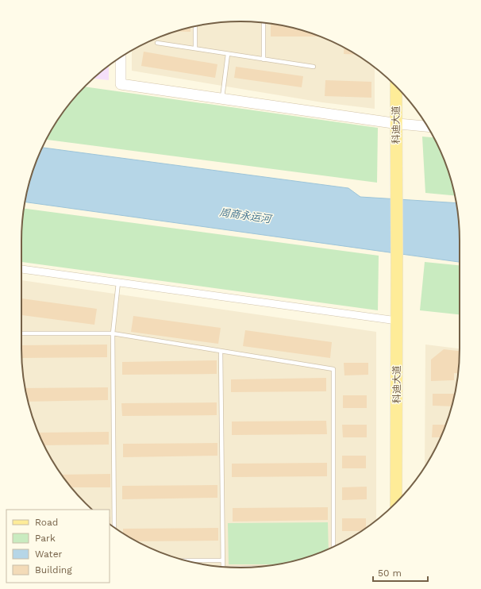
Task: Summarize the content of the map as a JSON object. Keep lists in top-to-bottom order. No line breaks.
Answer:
{"streets":{"main road":["科迪大道"]},"water":["周商永运河"],"legend":["Road","Park","Water","Building"],"scale_bar":"50 m"}
